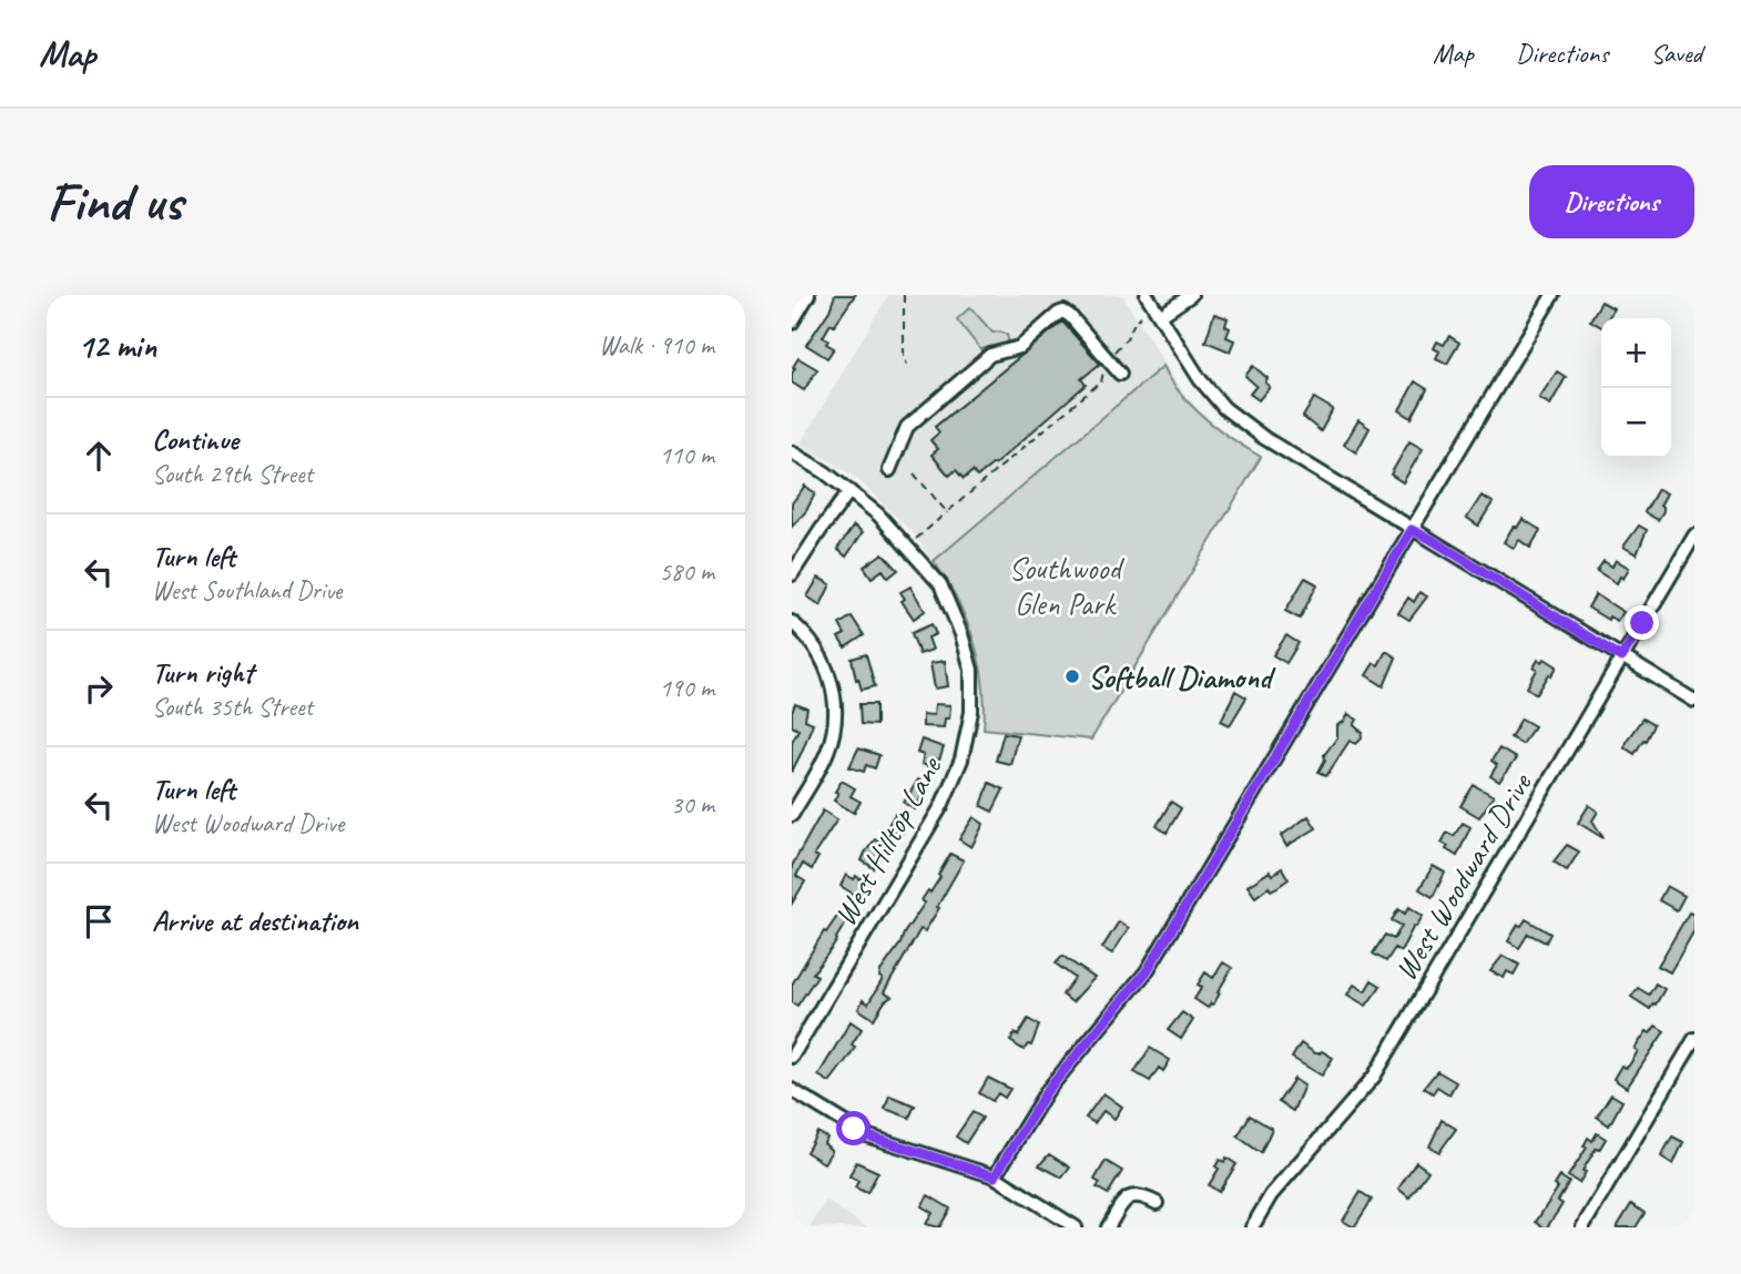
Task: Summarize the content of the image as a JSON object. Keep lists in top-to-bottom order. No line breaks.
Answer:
{"streets":{"street":["West Hilltop Lane","West Woodward Drive"]},"parks":["Southwood Glen Park"],"places":["Softball Diamond"],"page":{"header":"Map","nav":["Map","Directions","Saved"],"buttons":"Directions","title":"Find us","heading":["12 min","Walk · 910 m"],"map_buttons":["+","−"],"list":[["Continue","South 29th Street","110 m"],["Turn left","West Southland Drive","580 m"],["Turn right","South 35th Street","190 m"],["Turn left","West Woodward Drive","30 m"],"Arrive at destination"]}}
